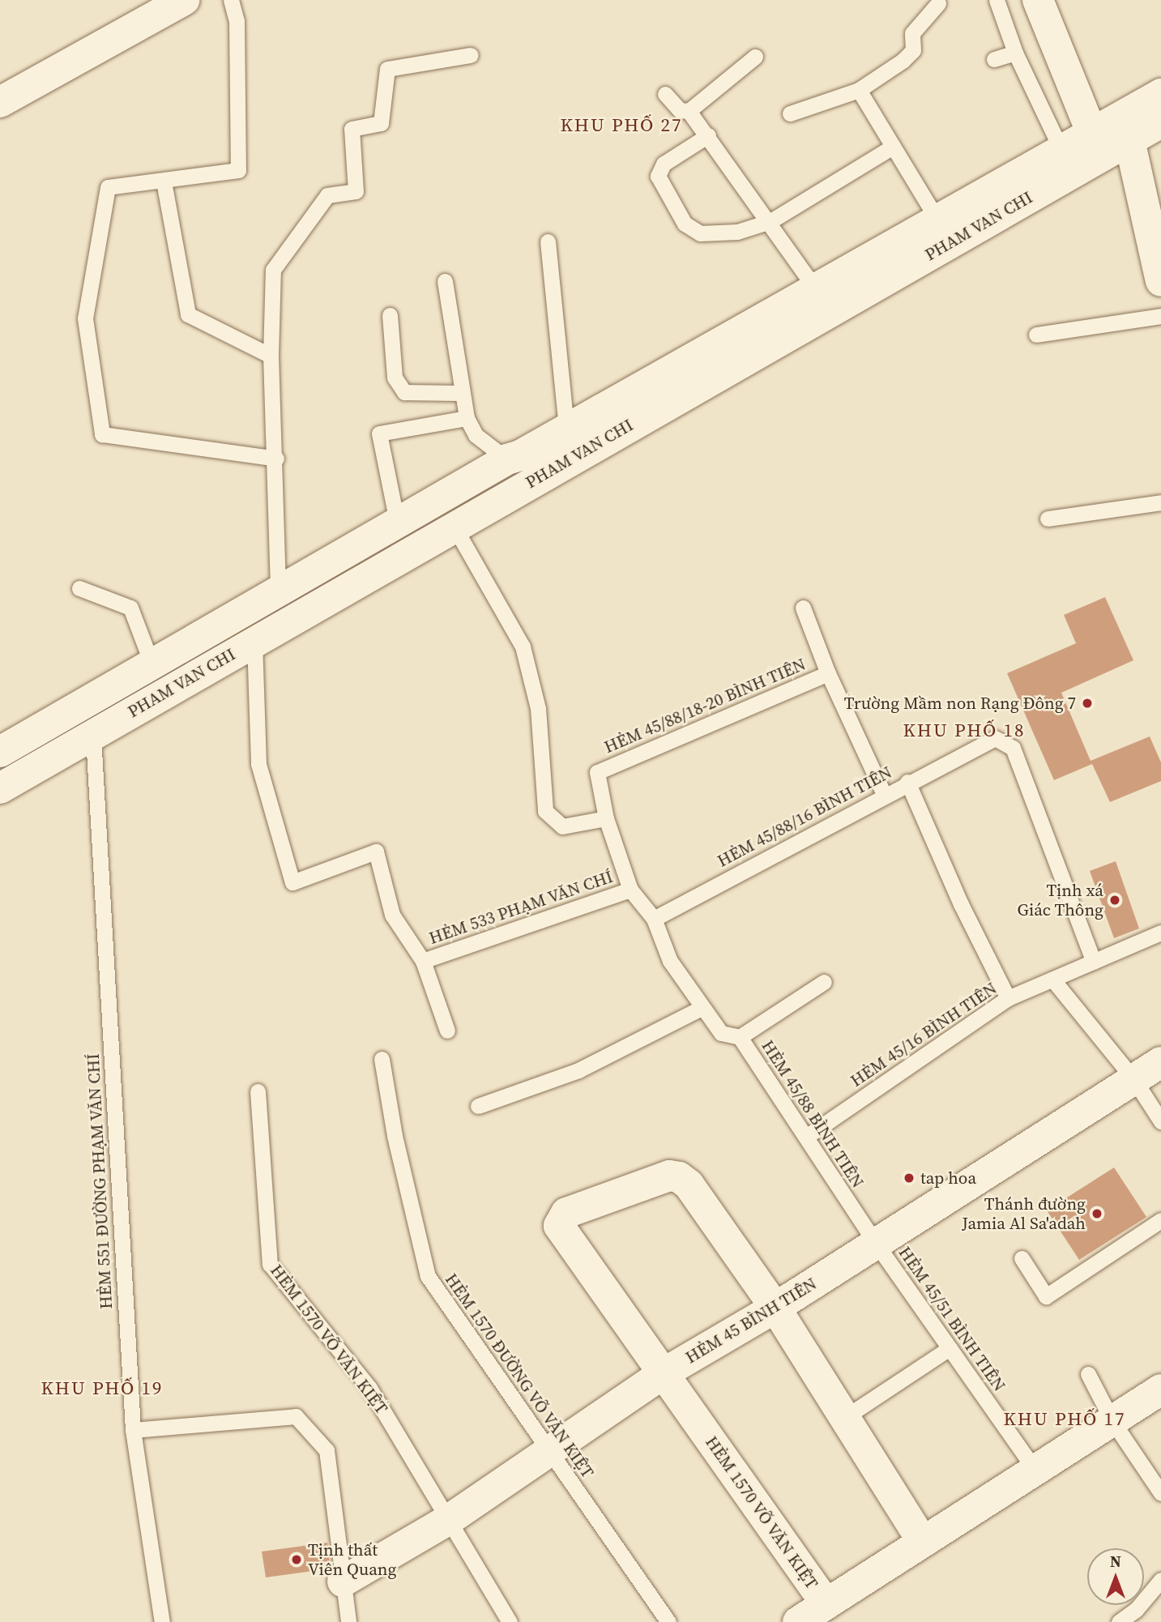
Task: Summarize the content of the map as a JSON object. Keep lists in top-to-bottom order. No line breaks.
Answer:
{"streets":{"street":["PHAM VAN CHI","HẺM 45 BÌNH TIÊN","HẺM 1570 VÕ VĂN KIỆT"],"lane":["HẺM 45/88/18-20 BÌNH TIÊN","HẺM 45/88/16 BÌNH TIÊN","HẺM 533 PHẠM VĂN CHÍ","HẺM 45/16 BÌNH TIÊN","HẺM 45/88 BÌNH TIÊN","HẺM 551 ĐƯỜNG PHẠM VĂN CHÍ","HẺM 45/51 BÌNH TIÊN","HẺM 1570 ĐƯỜNG VÕ VĂN KIỆT"]},"crossings":[["PHAM VAN CHI","HẺM 533 PHẠM VĂN CHÍ"],["PHAM VAN CHI","HẺM 551 ĐƯỜNG PHẠM VĂN CHÍ"],["HẺM 45/88/18-20 BÌNH TIÊN","HẺM 45/88 BÌNH TIÊN"],["HẺM 45/88/16 BÌNH TIÊN","HẺM 45/16 BÌNH TIÊN"],["HẺM 45/88/16 BÌNH TIÊN","HẺM 45/88 BÌNH TIÊN"],["HẺM 533 PHẠM VĂN CHÍ","HẺM 45/88 BÌNH TIÊN"],["HẺM 45/16 BÌNH TIÊN","HẺM 45/88 BÌNH TIÊN"],["HẺM 45/88 BÌNH TIÊN","HẺM 45/51 BÌNH TIÊN"],["HẺM 45/88 BÌNH TIÊN","HẺM 45 BÌNH TIÊN"],["HẺM 45/51 BÌNH TIÊN","HẺM 45 BÌNH TIÊN"],["HẺM 45/51 BÌNH TIÊN","HẺM 1570 VÕ VĂN KIỆT"],["HẺM 45 BÌNH TIÊN","HẺM 1570 VÕ VĂN KIỆT"],["HẺM 45 BÌNH TIÊN","HẺM 1570 ĐƯỜNG VÕ VĂN KIỆT"]],"districts":["KHU PHỐ 27","KHU PHỐ 18","KHU PHỐ 19","KHU PHỐ 17"],"places":["Trường Mầm non Rạng Đông 7","Tịnh xá Giác Thông","tap hoa","Thánh đường Jamia Al Sa'adah","Tịnh thất Viên Quang"],"north":"top"}
